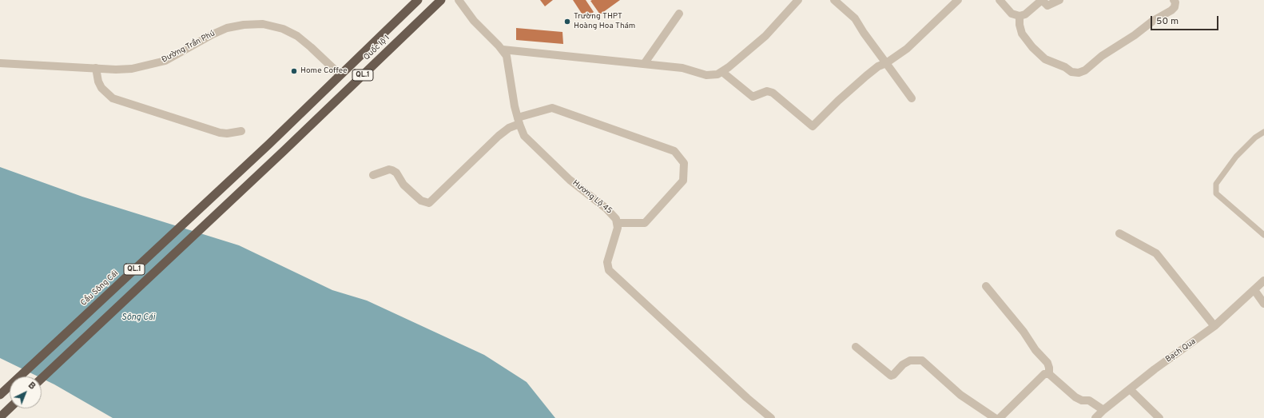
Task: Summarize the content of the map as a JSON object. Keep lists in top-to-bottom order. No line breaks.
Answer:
{"streets":{"highway":["Quốc lộ 1","QL.1","Cầu Sông Cái"],"street":["Đường Trần Phú","Hương Lộ 45","Bạch Qua"]},"crossings":[["Đường Trần Phú","Quốc lộ 1"],["Quốc lộ 1","Cầu Sông Cái"]],"water":["Sông Cái"],"places":["Trường THPT Hoàng Hoa Thám","Home Coffee"],"scale_bar":"50 m","north":"top right"}
